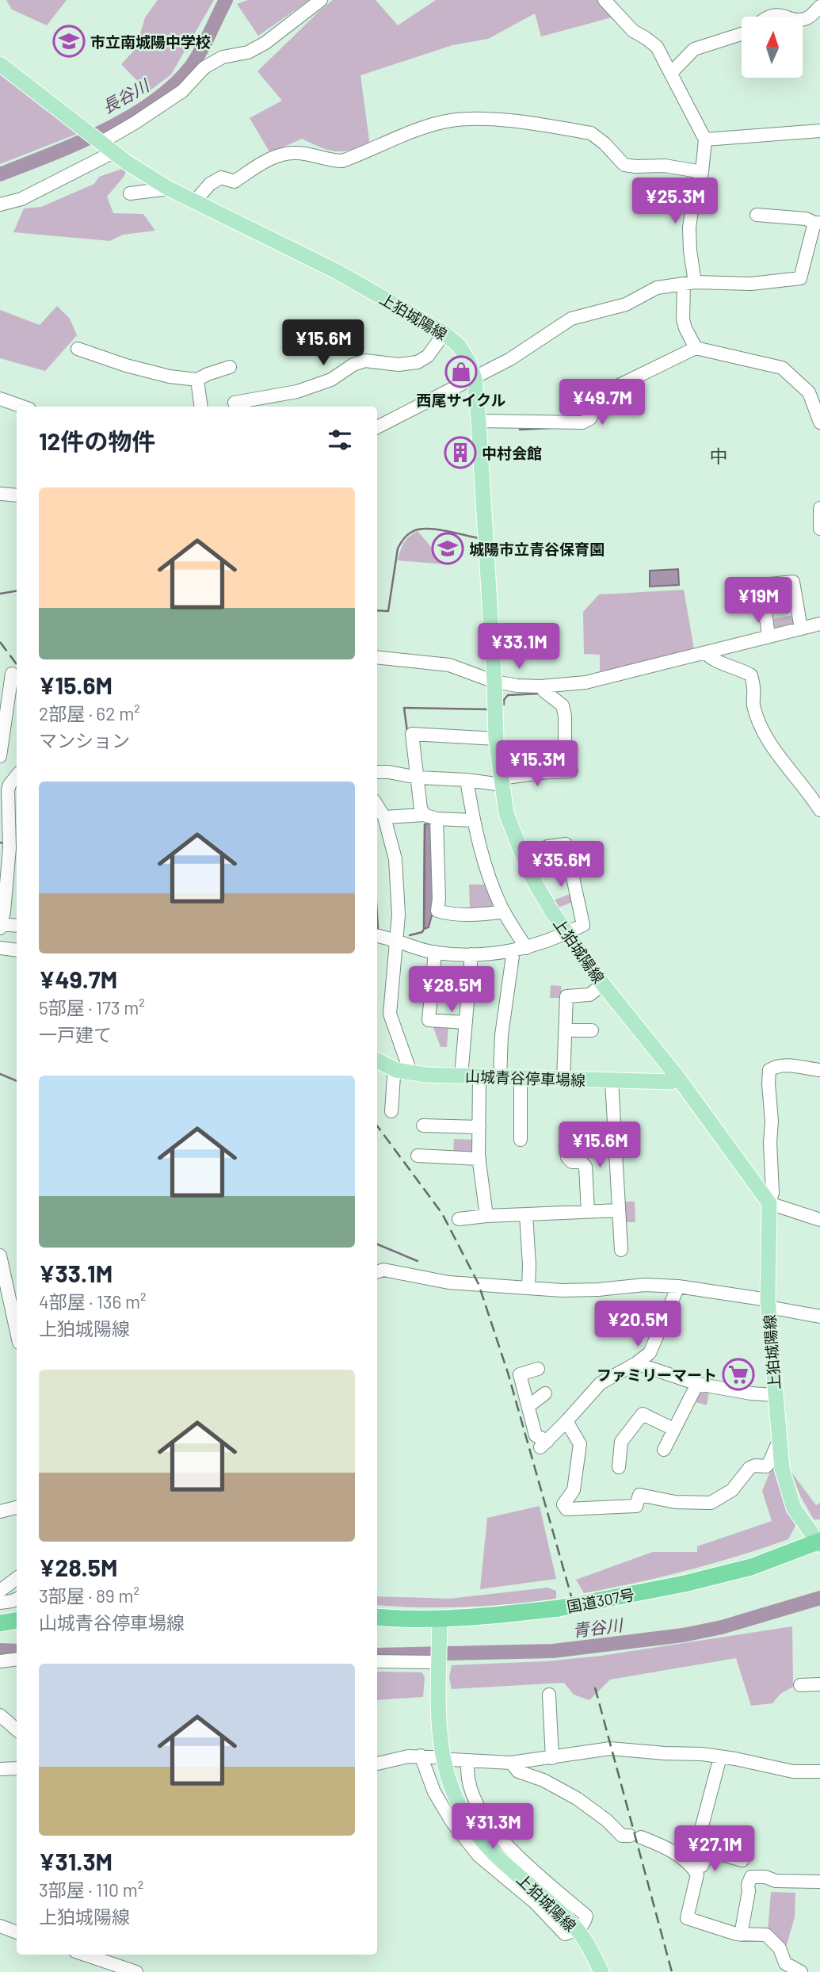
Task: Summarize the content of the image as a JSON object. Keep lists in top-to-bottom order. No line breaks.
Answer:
{"streets":{"highway":["国道307号"],"main road":["上狛城陽線","山城青谷停車場線"]},"crossings":[["上狛城陽線","山城青谷停車場線"],["上狛城陽線","国道307号"]],"districts":["中"],"water":["長谷川","青谷川"],"places":{"school or university":["市立南城陽中学校","城陽市立青谷保育園"],"shop":["西尾サイクル"],"building":["中村会館"],"supermarket":["ファミリーマート"]},"north":"top","page":{"price":["¥25.3M","¥15.6M","¥49.7M","¥19M","¥33.1M","¥15.3M","¥35.6M","¥28.5M","¥15.6M","¥20.5M","¥31.3M","¥27.1M"],"heading":"12件の物件","list":[{"name":"¥15.6M","note":"2部屋 · 62 m² · マンション"},{"name":"¥49.7M","note":"5部屋 · 173 m² · 一戸建て"},{"name":"¥33.1M","note":"4部屋 · 136 m² · 上狛城陽線"},{"name":"¥28.5M","note":"3部屋 · 89 m² · 山城青谷停車場線"},{"name":"¥31.3M","note":"3部屋 · 110 m² · 上狛城陽線"}]}}
